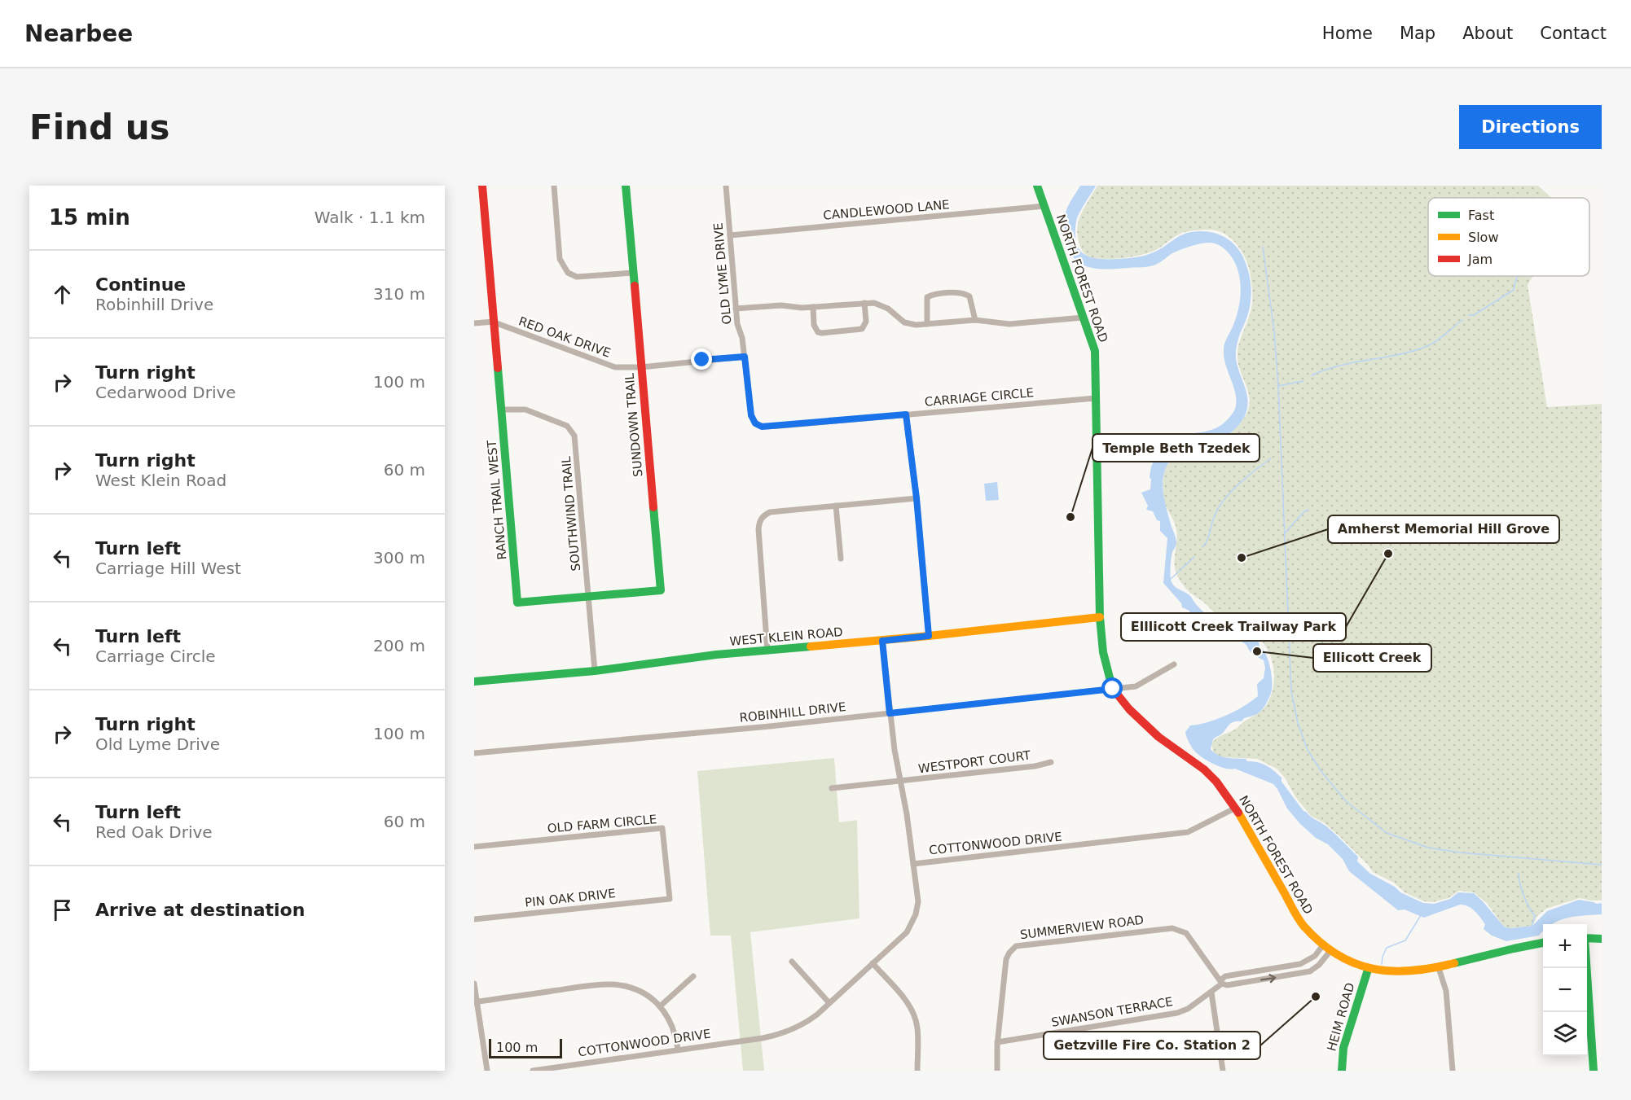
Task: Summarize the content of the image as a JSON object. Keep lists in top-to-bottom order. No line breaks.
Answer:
{"streets":{"street":["CANDLEWOOD LANE","OLD LYME DRIVE","NORTH FOREST ROAD","RED OAK DRIVE","CARRIAGE CIRCLE","SUNDOWN TRAIL","RANCH TRAIL WEST","SOUTHWIND TRAIL","WEST KLEIN ROAD","ROBINHILL DRIVE","WESTPORT COURT","OLD FARM CIRCLE","COTTONWOOD DRIVE","PIN OAK DRIVE","SUMMERVIEW ROAD","SWANSON TERRACE","HEIM ROAD"]},"crossings":[["CANDLEWOOD LANE","OLD LYME DRIVE"],["CANDLEWOOD LANE","NORTH FOREST ROAD"],["OLD LYME DRIVE","RED OAK DRIVE"],["OLD LYME DRIVE","CARRIAGE CIRCLE"],["NORTH FOREST ROAD","CARRIAGE CIRCLE"],["NORTH FOREST ROAD","WEST KLEIN ROAD"],["NORTH FOREST ROAD","ROBINHILL DRIVE"],["NORTH FOREST ROAD","COTTONWOOD DRIVE"],["NORTH FOREST ROAD","SWANSON TERRACE"],["NORTH FOREST ROAD","HEIM ROAD"],["RED OAK DRIVE","SUNDOWN TRAIL"],["RED OAK DRIVE","RANCH TRAIL WEST"],["SUNDOWN TRAIL","RANCH TRAIL WEST"],["SUNDOWN TRAIL","SOUTHWIND TRAIL"],["RANCH TRAIL WEST","SOUTHWIND TRAIL"],["SOUTHWIND TRAIL","WEST KLEIN ROAD"],["OLD FARM CIRCLE","PIN OAK DRIVE"],["SUMMERVIEW ROAD","SWANSON TERRACE"]],"places":["Temple Beth Tzedek","Elllicott Creek Trailway Park","Amherst Memorial Hill Grove","Ellicott Creek","Getzville Fire Co. Station 2"],"legend":["Fast","Slow","Jam"],"scale_bar":"100 m","page":{"header":"Nearbee","nav":["Home","Map","About","Contact"],"buttons":"Directions","title":"Find us","heading":["15 min","Walk · 1.1 km"],"list":[["Continue","Robinhill Drive","310 m"],["Turn right","Cedarwood Drive","100 m"],["Turn right","West Klein Road","60 m"],["Turn left","Carriage Hill West","300 m"],["Turn left","Carriage Circle","200 m"],["Turn right","Old Lyme Drive","100 m"],["Turn left","Red Oak Drive","60 m"],"Arrive at destination"],"map_buttons":["+","−"],"scale":"100 m"}}
